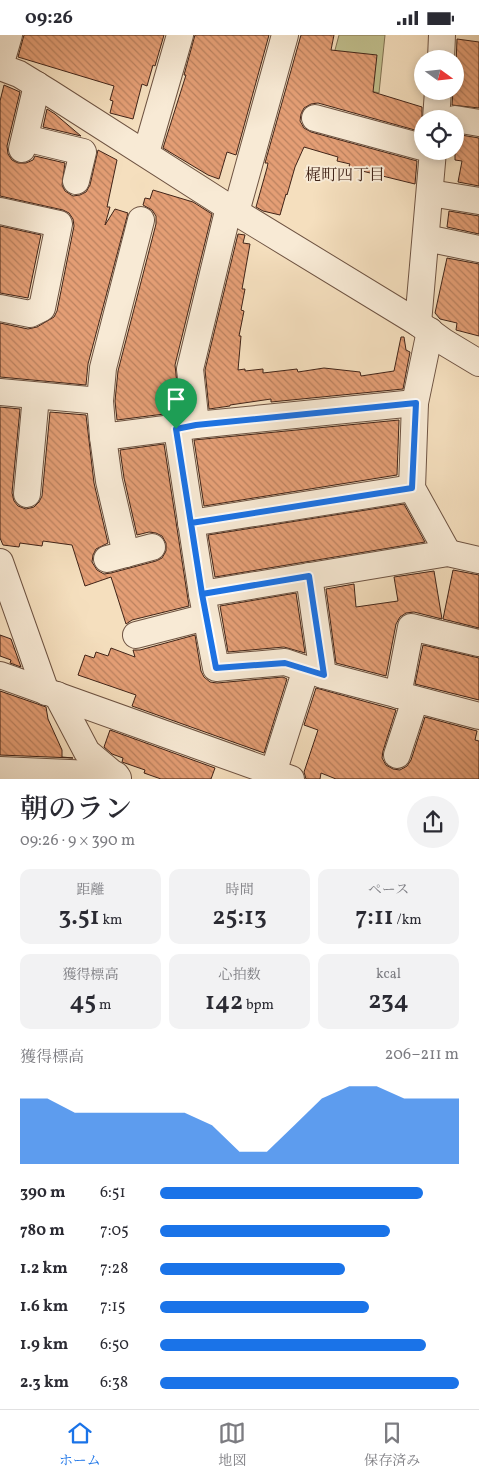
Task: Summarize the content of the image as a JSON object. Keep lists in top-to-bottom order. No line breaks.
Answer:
{"districts":["梶町四丁目"],"north":"right","page":{"status":"09:26","heading":["朝のラン","09:26 · 9 × 390 m"],"stats":[["距離","3.51 km"],["時間","25:13"],["ペース","7:11 /km"],["獲得標高","45 m"],["心拍数","142 bpm"],["kcal","234"]],"chart":["獲得標高","206–211 m"],"list":[{"name":"390 m","note":"6:51"},{"name":"780 m","note":"7:05"},{"name":"1.2 km","note":"7:28"},{"name":"1.6 km","note":"7:15"},{"name":"1.9 km","note":"6:50"},{"name":"2.3 km","note":"6:38"}],"tabs":["ホーム","地図","保存済み"]}}
